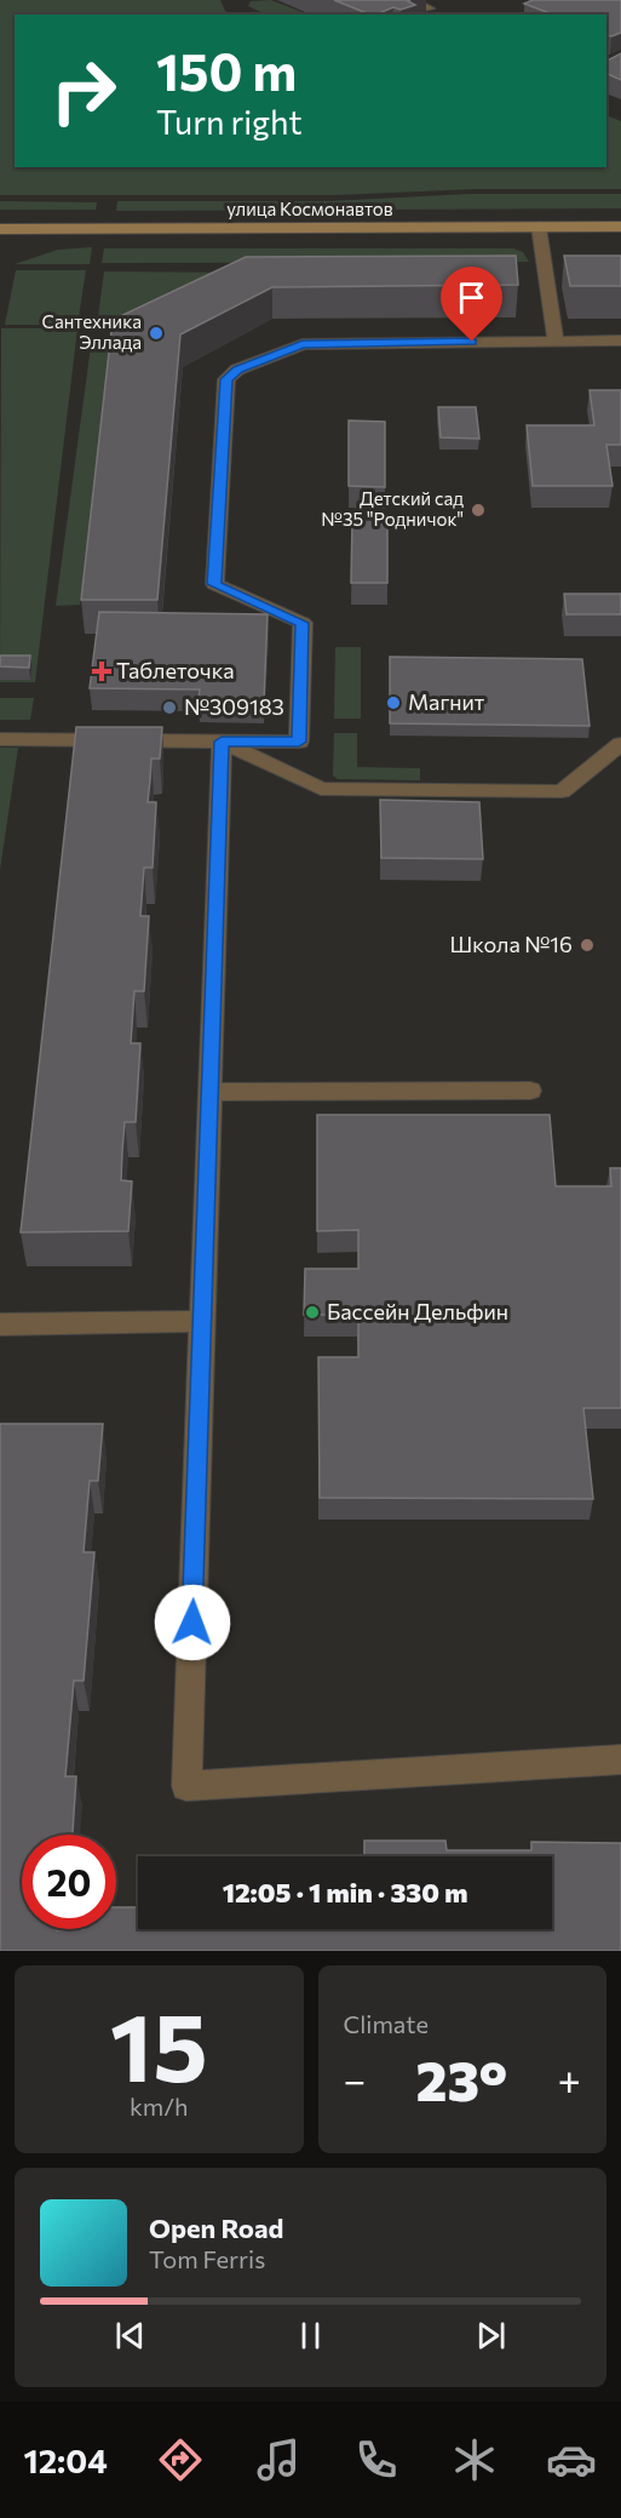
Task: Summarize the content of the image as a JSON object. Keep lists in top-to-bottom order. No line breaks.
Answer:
{"streets":{"main road":["улица Космонавтов"]},"places":{"other":["Сантехника Эллада","Детский сад №35 \"Родничок\"","Магнит","№309183","Школа №16","Бассейн Дельфин"],"health":["Таблеточка"]},"page":{"turn":["150 m","Turn right"],"limit":"20","trip":"12:05 · 1 min · 330 m","tile":[["15","km/h"],"Climate"],"heat":["−","23°","+"],"song":["Open Road","Tom Ferris"],"tabs":"12:04"}}
